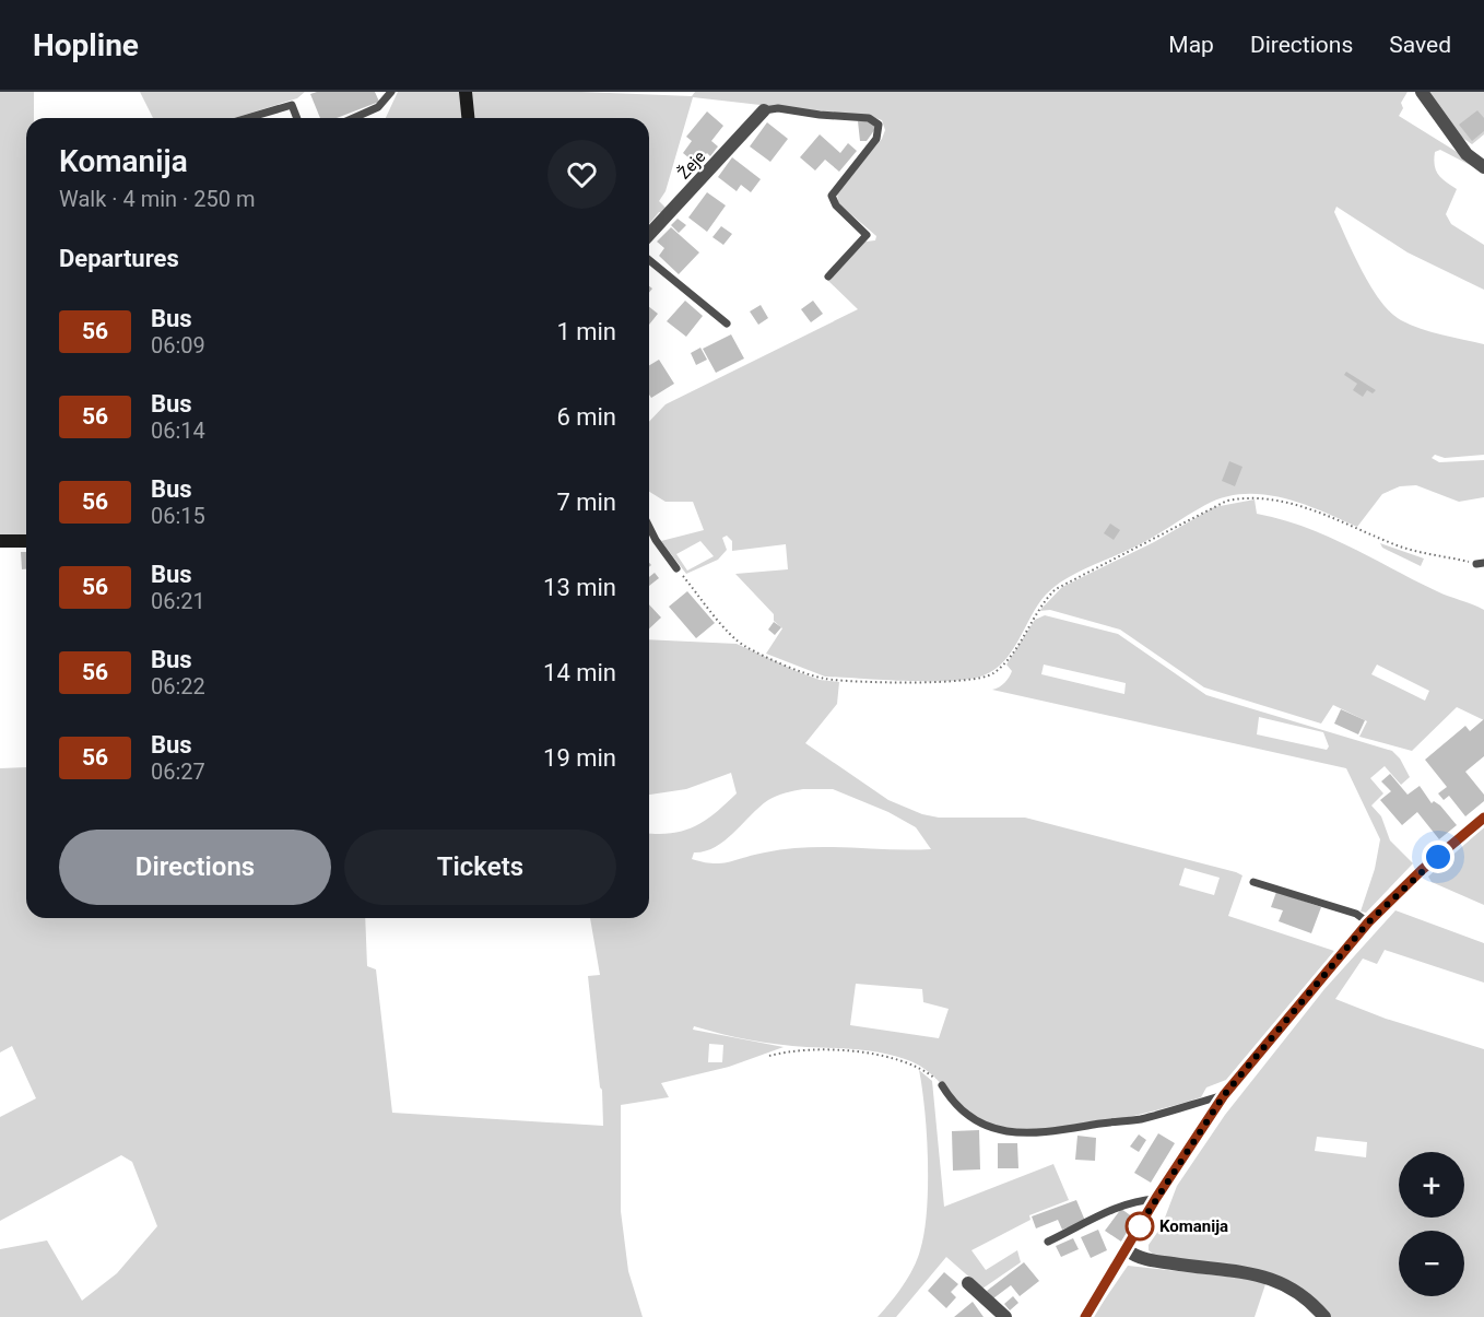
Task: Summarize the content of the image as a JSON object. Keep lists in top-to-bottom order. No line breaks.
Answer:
{"streets":{"street":["Žeje"]},"places":["Komanija"],"lines":["bus line 56"],"page":{"header":"Hopline","nav":["Map","Directions","Saved"],"heading":[["Komanija","Walk · 4 min · 250 m"],"Departures"],"list":[{"mark":"56","name":"Bus","note":"06:09","value":"1 min"},{"mark":"56","name":"Bus","note":"06:14","value":"6 min"},{"mark":"56","name":"Bus","note":"06:15","value":"7 min"},{"mark":"56","name":"Bus","note":"06:21","value":"13 min"},{"mark":"56","name":"Bus","note":"06:22","value":"14 min"},{"mark":"56","name":"Bus","note":"06:27","value":"19 min"}],"buttons":["Directions","Tickets"],"map_buttons":["+","−"]}}
